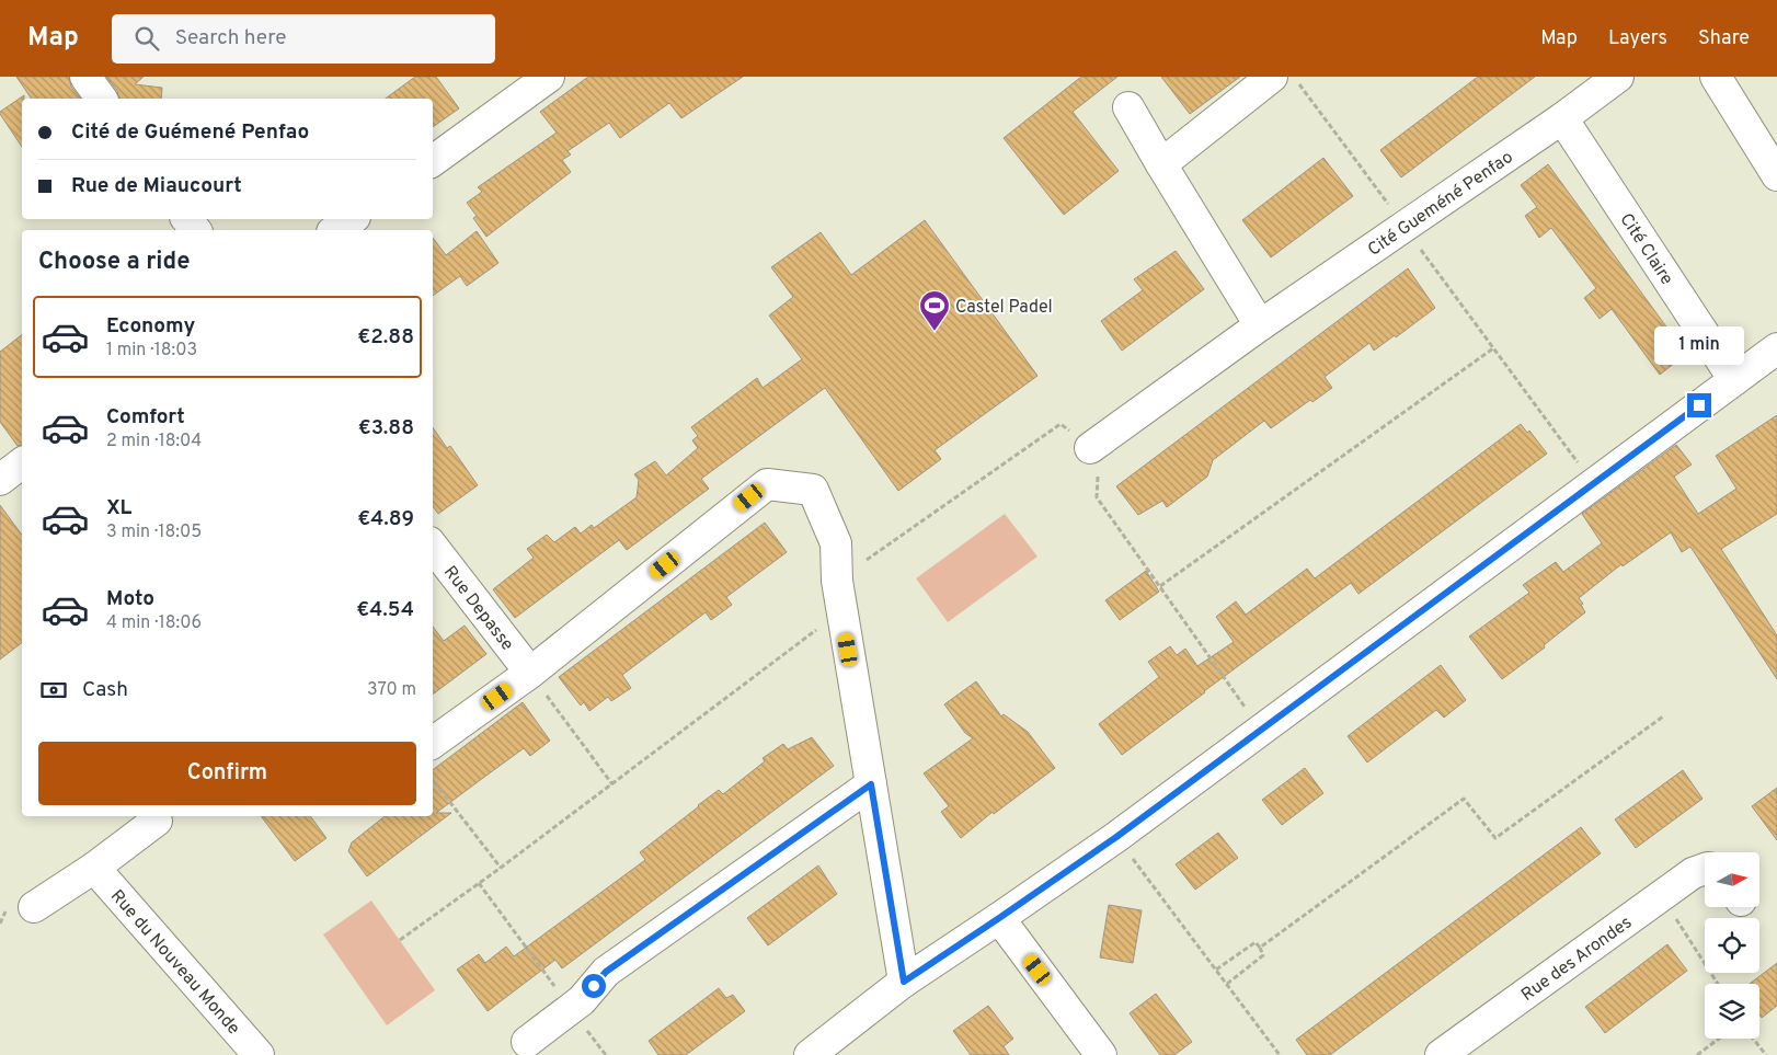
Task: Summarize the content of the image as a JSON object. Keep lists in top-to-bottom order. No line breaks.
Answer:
{"streets":{"street":["Cité Gueméné Penfao","Cité Claire","Rue Depasse","Rue des Arondes","Rue du Nouveau Monde"]},"crossings":[["Cité Gueméné Penfao","Cité Claire"]],"places":{"sports":["Castel Padel"]},"north":"right","page":{"header":"Map","search":"Search here","nav":["Map","Layers","Share"],"banner":["Cité de Guémené Penfao","Rue de Miaucourt"],"heading":"Choose a ride","list":[{"name":"Economy","note":"1 min · 18:03","value":"€2.88"},{"name":"Comfort","note":"2 min · 18:04","value":"€3.88"},{"name":"XL","note":"3 min · 18:05","value":"€4.89"},{"name":"Moto","note":"4 min · 18:06","value":"€4.54"}],"bubble":"1 min","pay":["Cash","370 m"],"buttons":"Confirm"}}
